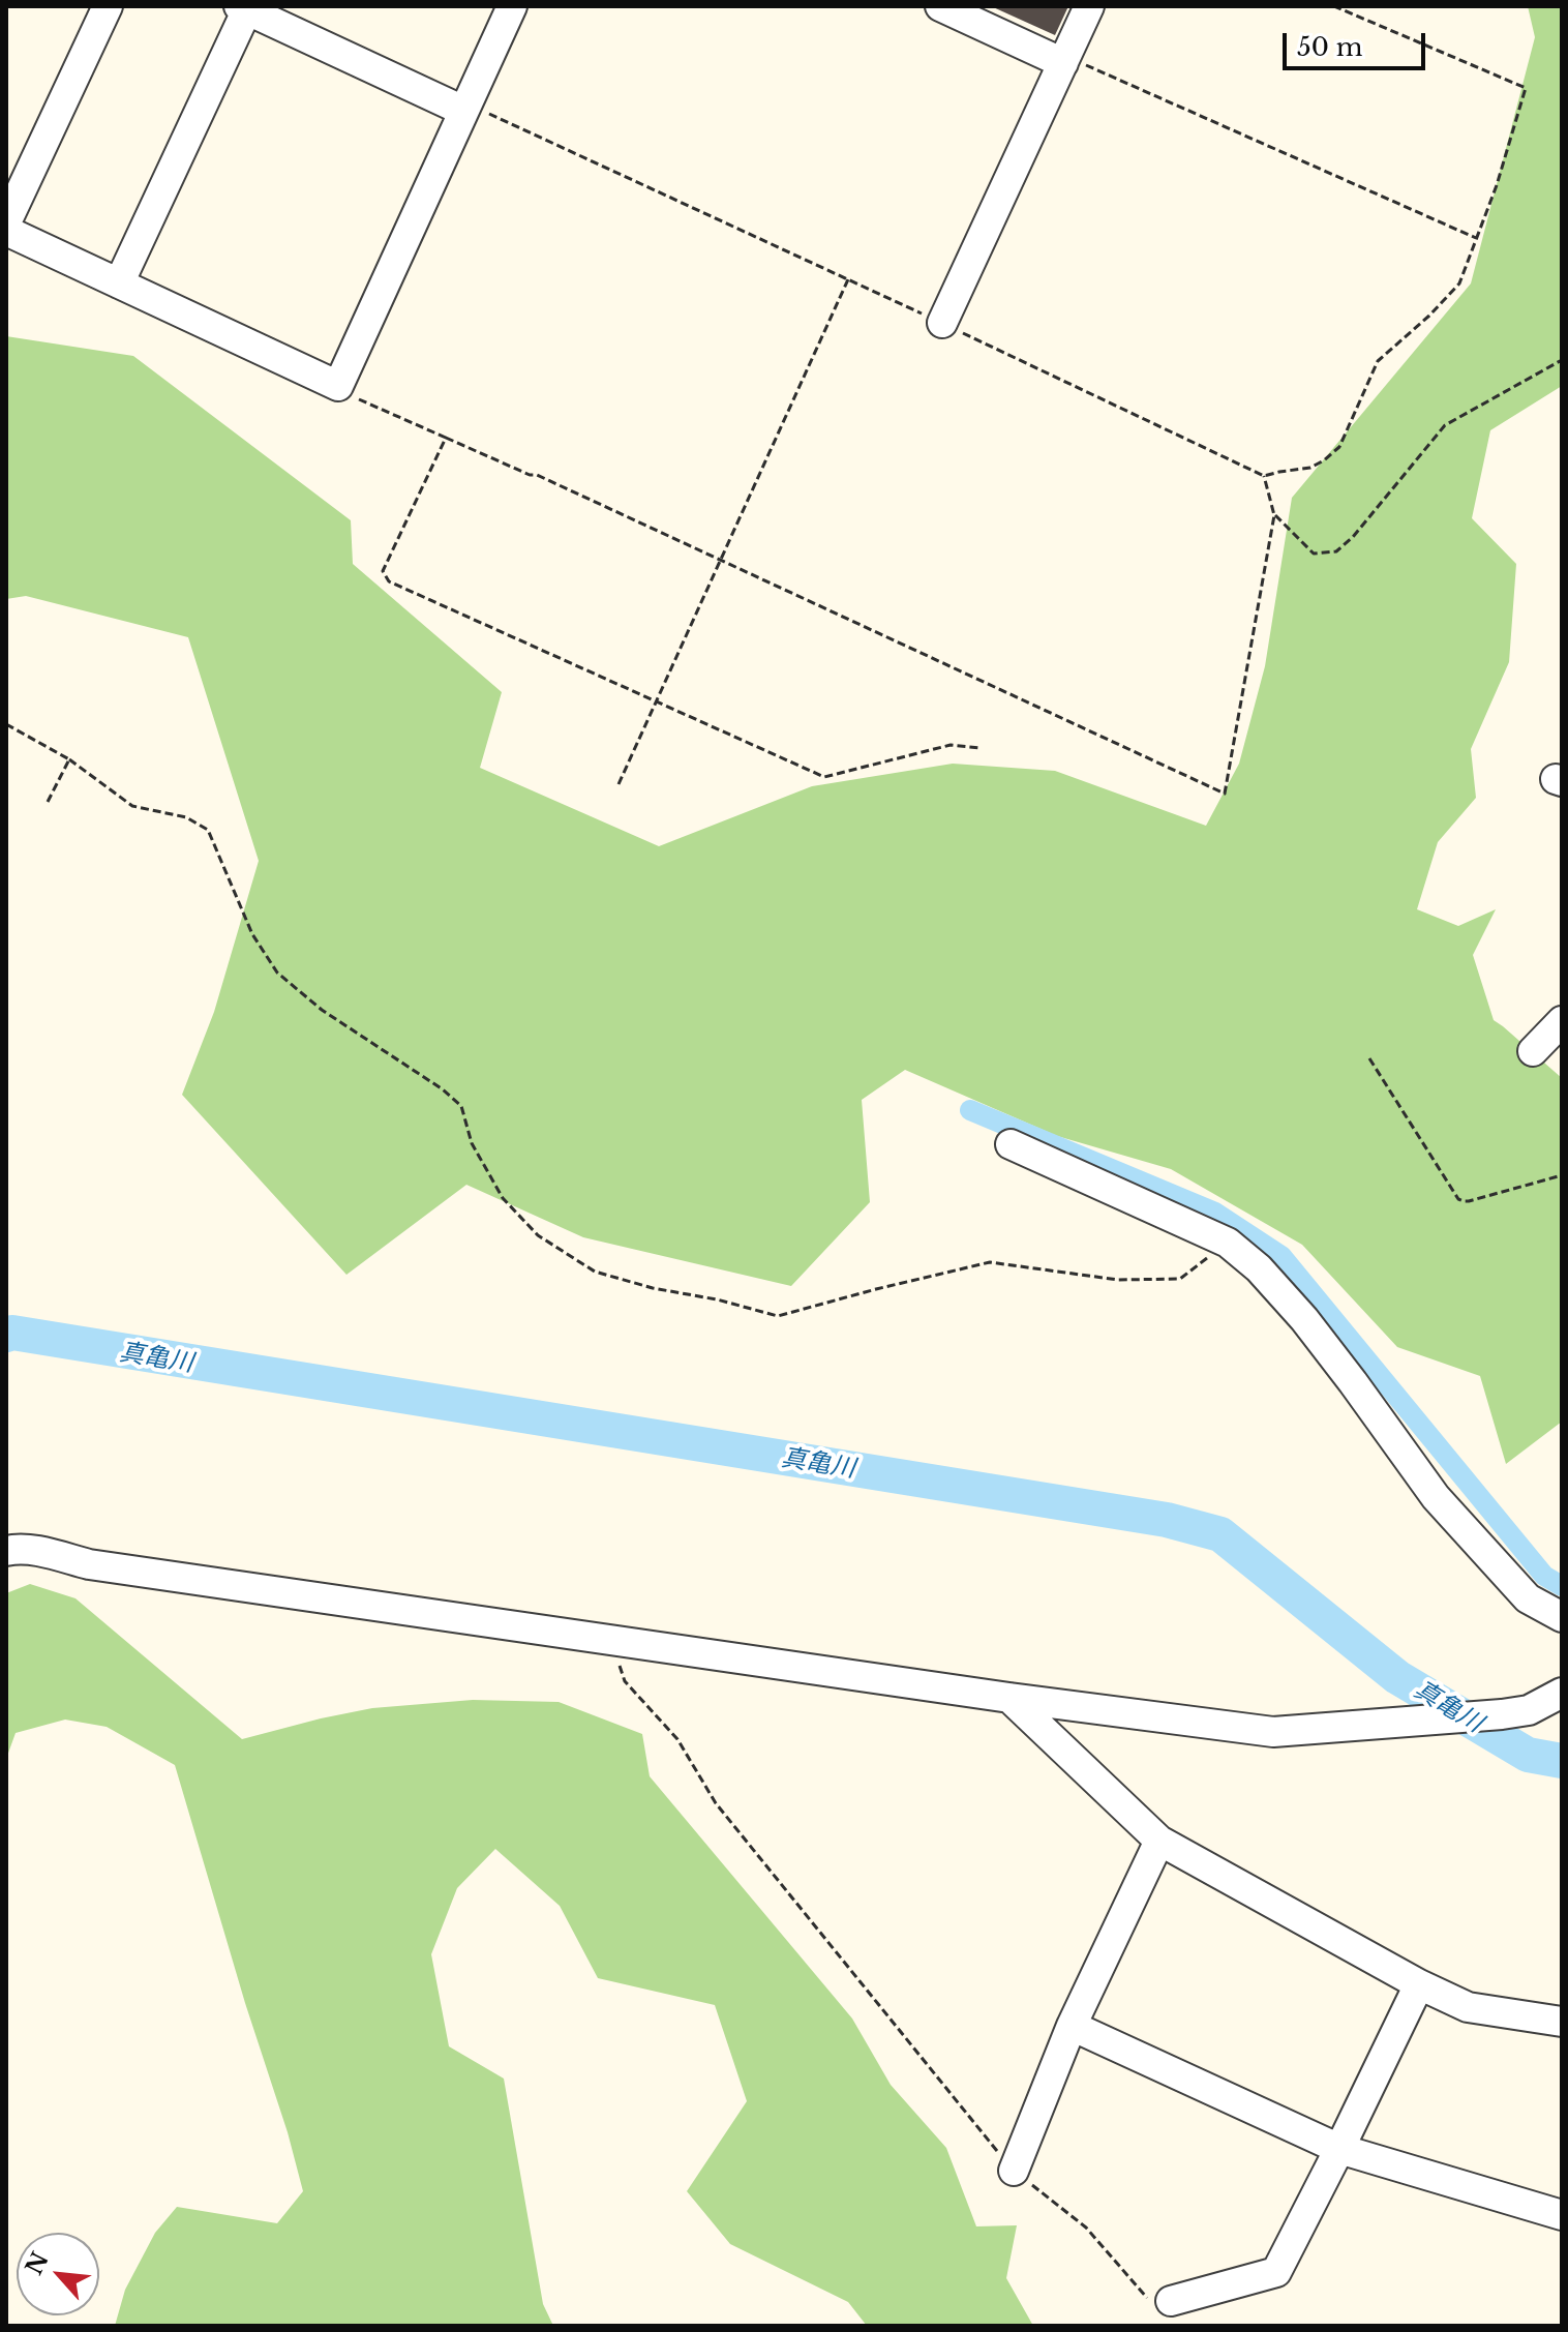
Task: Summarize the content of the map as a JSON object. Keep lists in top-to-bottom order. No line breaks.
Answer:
{"water":["真亀川"],"scale_bar":"50 m","north":"top left"}
